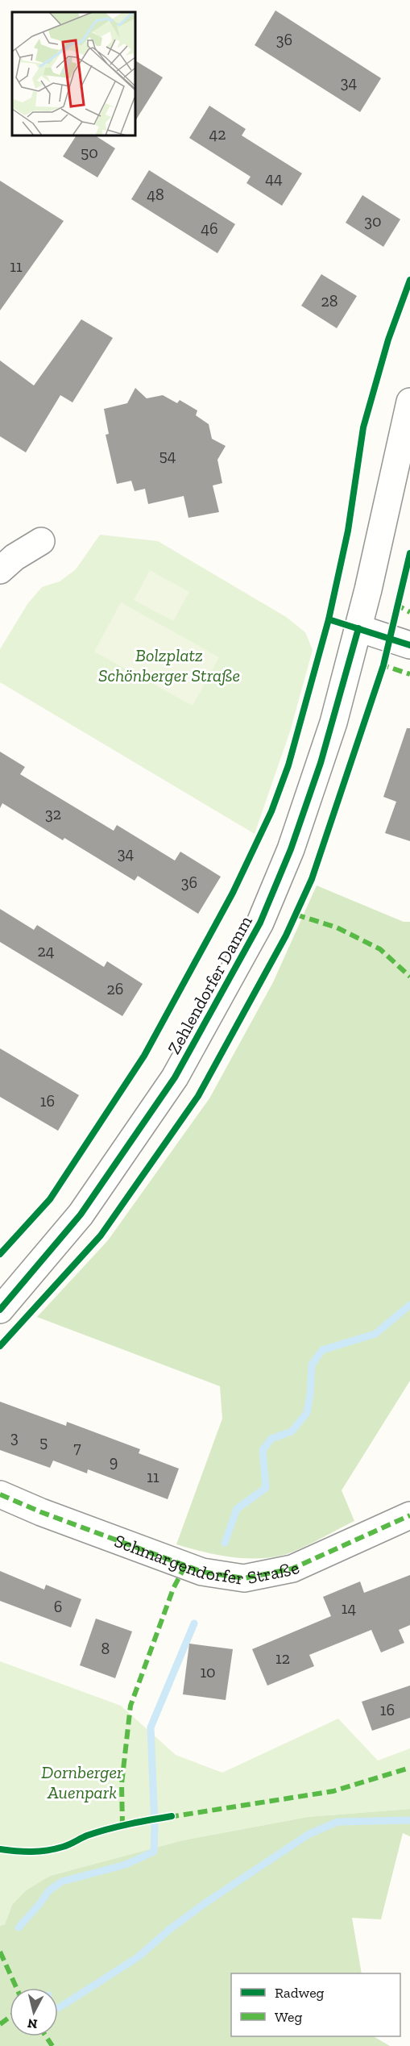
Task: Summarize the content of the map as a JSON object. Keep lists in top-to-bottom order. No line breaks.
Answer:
{"streets":{"street":["Zehlendorfer Damm","Schmargendorfer Straße"]},"parks":["Bolzplatz Schönberger Straße","Dornberger Auenpark"],"house_numbers":["36","34","42","50","44","48","30","46","11","28","54","32","34","36","24","26","16","3","5","7","9","11","6","14","8","12","10","16"],"legend":["Radweg","Weg"],"north":"bottom"}
